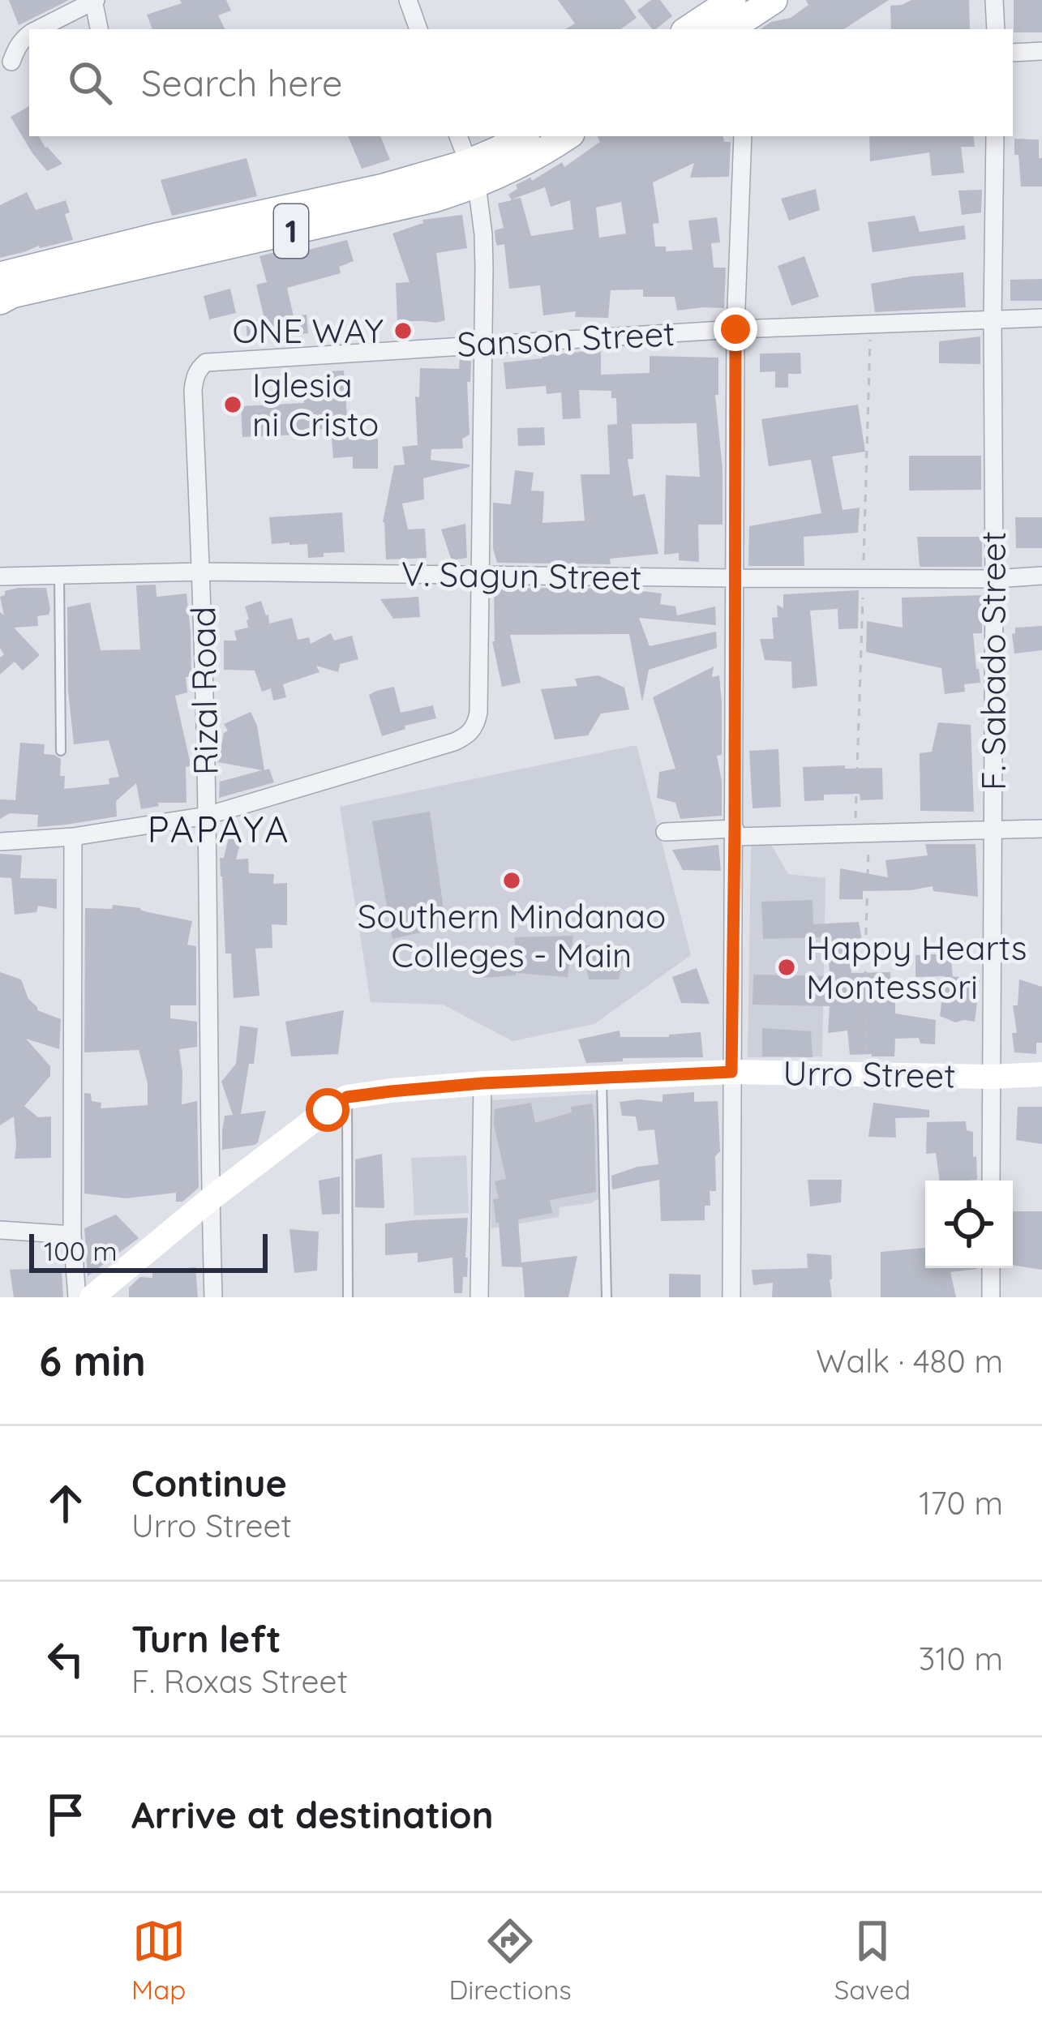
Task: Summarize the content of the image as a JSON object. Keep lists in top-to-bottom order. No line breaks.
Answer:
{"streets":{"main road":["1"],"street":["Sanson Street","V. Sagun Street","F. Sabado Street","Rizal Road","Urro Street"]},"crossings":[["Sanson Street","F. Sabado Street"],["Sanson Street","Rizal Road"],["V. Sagun Street","F. Sabado Street"],["V. Sagun Street","Rizal Road"],["F. Sabado Street","Urro Street"]],"districts":["PAPAYA"],"places":["ONE WAY","Iglesia ni Cristo","Southern Mindanao Colleges - Main","Happy Hearts Montessori"],"scale_bar":"100 m","page":{"search":"Search here","scale":"100 m","heading":["6 min","Walk · 480 m"],"list":[["Continue","Urro Street","170 m"],["Turn left","F. Roxas Street","310 m"],"Arrive at destination"],"nav":["Map","Directions","Saved"]}}
